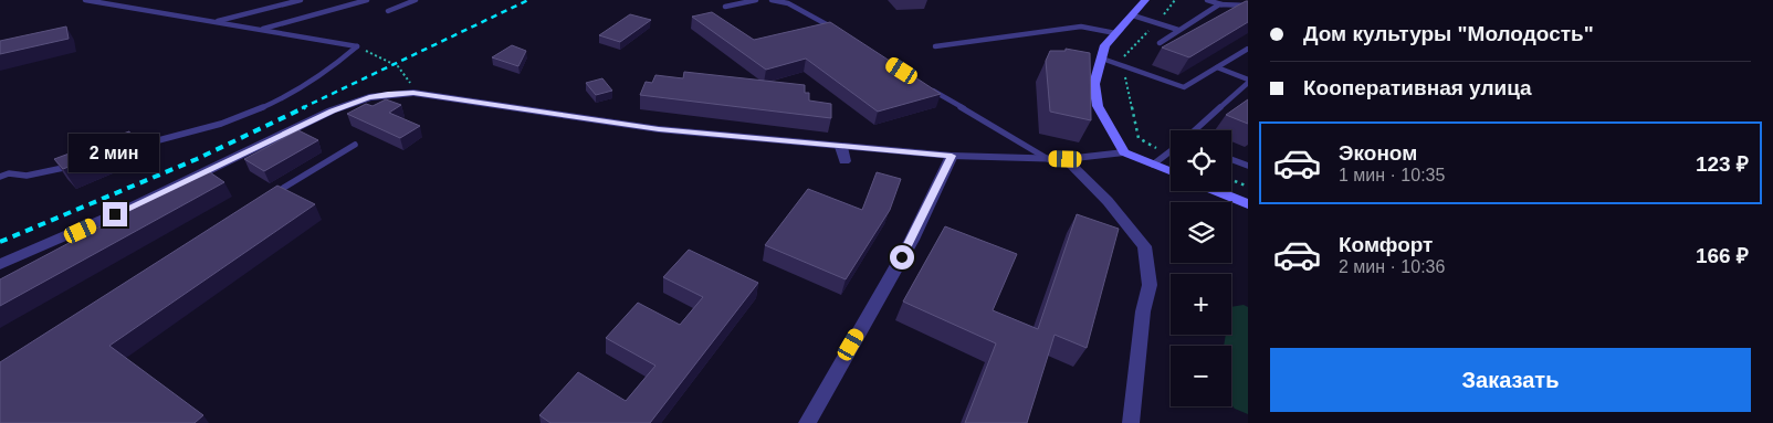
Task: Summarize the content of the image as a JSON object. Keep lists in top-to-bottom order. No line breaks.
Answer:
{"page":{"banner":["Дом культуры \"Молодость\"","Кооперативная улица"],"list":[{"name":"Эконом","note":"1 мин · 10:35","value":"123 ₽"},{"name":"Комфорт","note":"2 мин · 10:36","value":"166 ₽"}],"map_buttons":["+","−"],"bubble":"2 мин","buttons":"Заказать"}}
